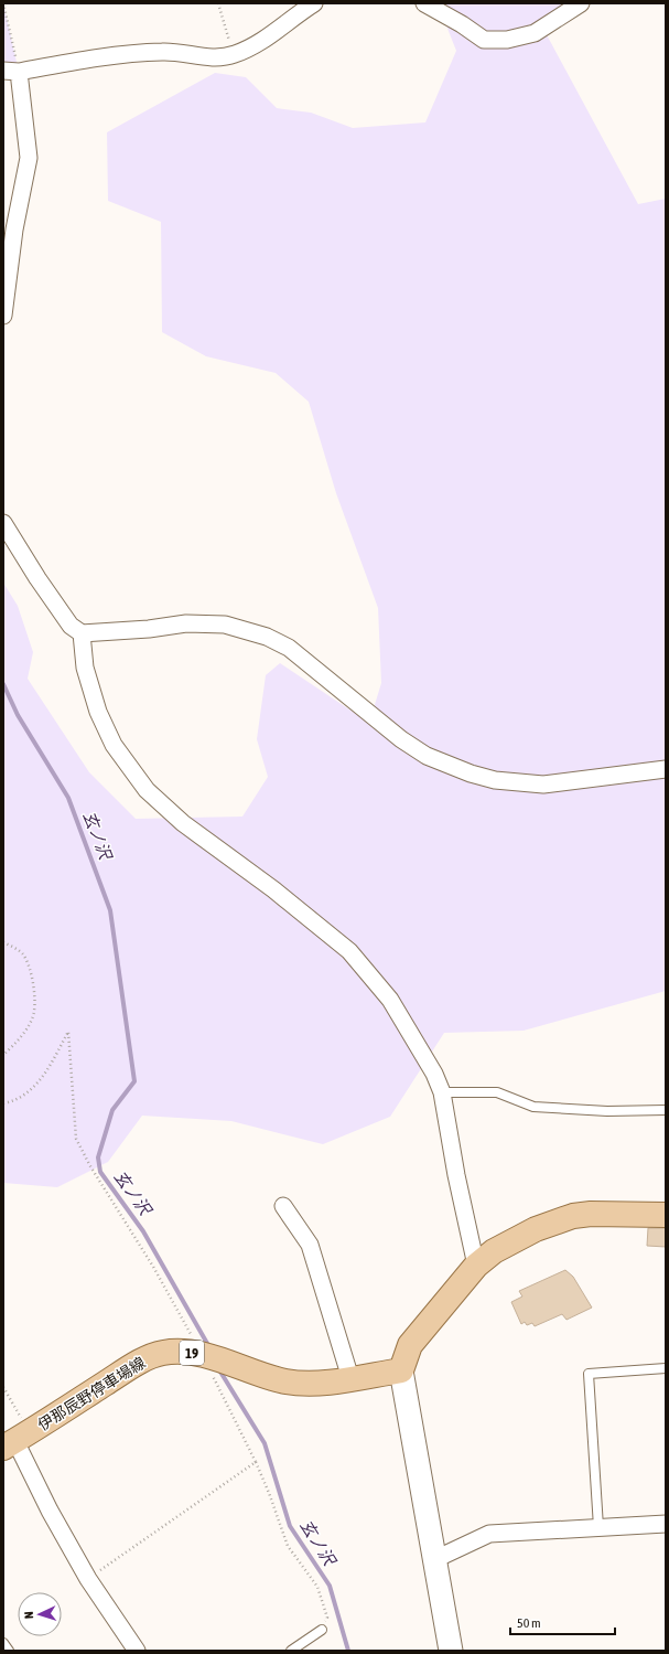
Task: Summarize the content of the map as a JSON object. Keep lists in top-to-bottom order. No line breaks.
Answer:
{"streets":{"main road":["19","伊那辰野停車場線"]},"water":["玄ノ沢"],"scale_bar":"50 m","north":"left"}
